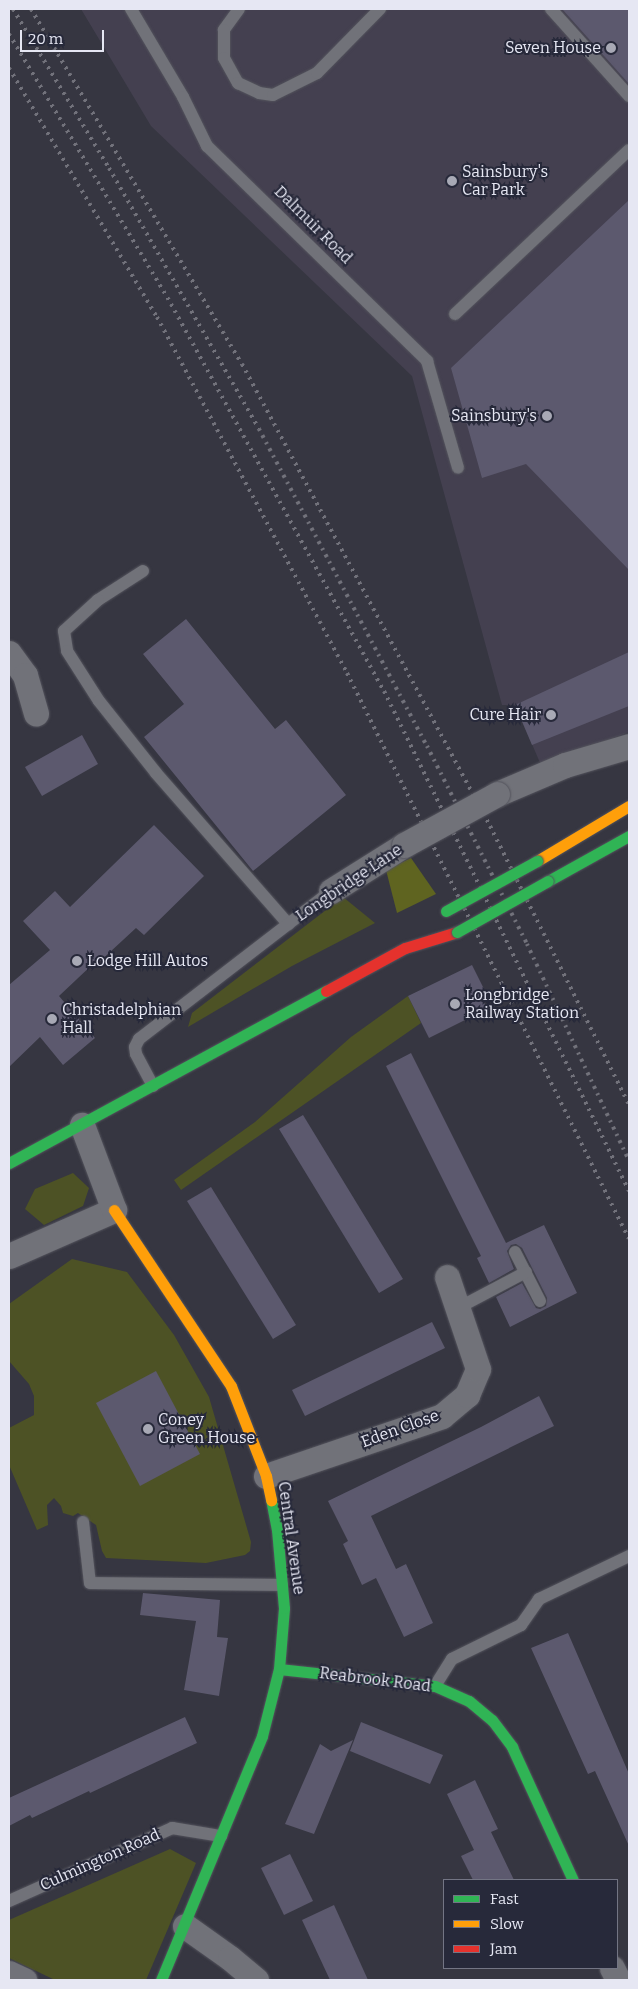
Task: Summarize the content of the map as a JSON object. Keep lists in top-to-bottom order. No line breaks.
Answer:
{"streets":{"street":["Longbridge Lane","Eden Close","Central Avenue","Reabrook Road"],"lane":["Dalmuir Road","Culmington Road"]},"crossings":[["Eden Close","Central Avenue"],["Central Avenue","Reabrook Road"],["Central Avenue","Culmington Road"]],"places":["Seven House","Sainsbury's Car Park","Sainsbury's","Cure Hair","Lodge Hill Autos","Longbridge Railway Station","Christadelphian Hall","Coney Green House"],"legend":["Fast","Slow","Jam"],"scale_bar":"20 m"}
